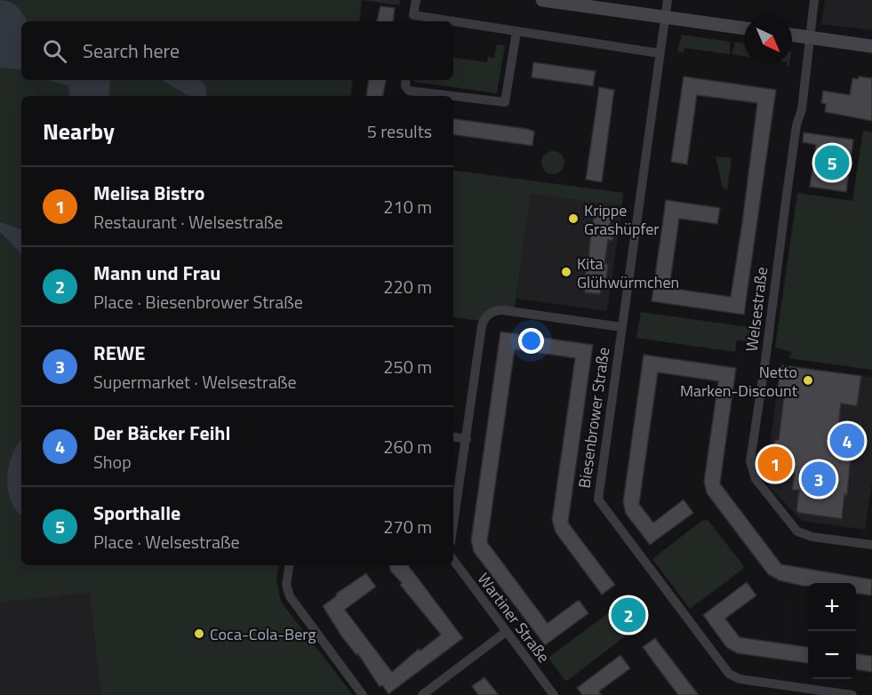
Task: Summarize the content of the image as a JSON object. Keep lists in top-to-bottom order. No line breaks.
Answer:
{"streets":{"street":["Welsestraße","Biesenbrower Straße","Wartiner Straße"]},"places":["Krippe Grashüpfer","Kita Glühwürmchen","Netto Marken-Discount","Coca-Cola-Berg"],"north":"bottom right","page":{"search":"Search here","heading":["Nearby","5 results"],"pins":["5","4","1","3","2"],"list":[{"mark":"1","name":"Melisa Bistro","note":"Restaurant · Welsestraße","value":"210 m"},{"mark":"2","name":"Mann und Frau","note":"Place · Biesenbrower Straße","value":"220 m"},{"mark":"3","name":"REWE","note":"Supermarket · Welsestraße","value":"250 m"},{"mark":"4","name":"Der Bäcker Feihl","note":"Shop","value":"260 m"},{"mark":"5","name":"Sporthalle","note":"Place · Welsestraße","value":"270 m"}],"map_buttons":["+","−"]}}
